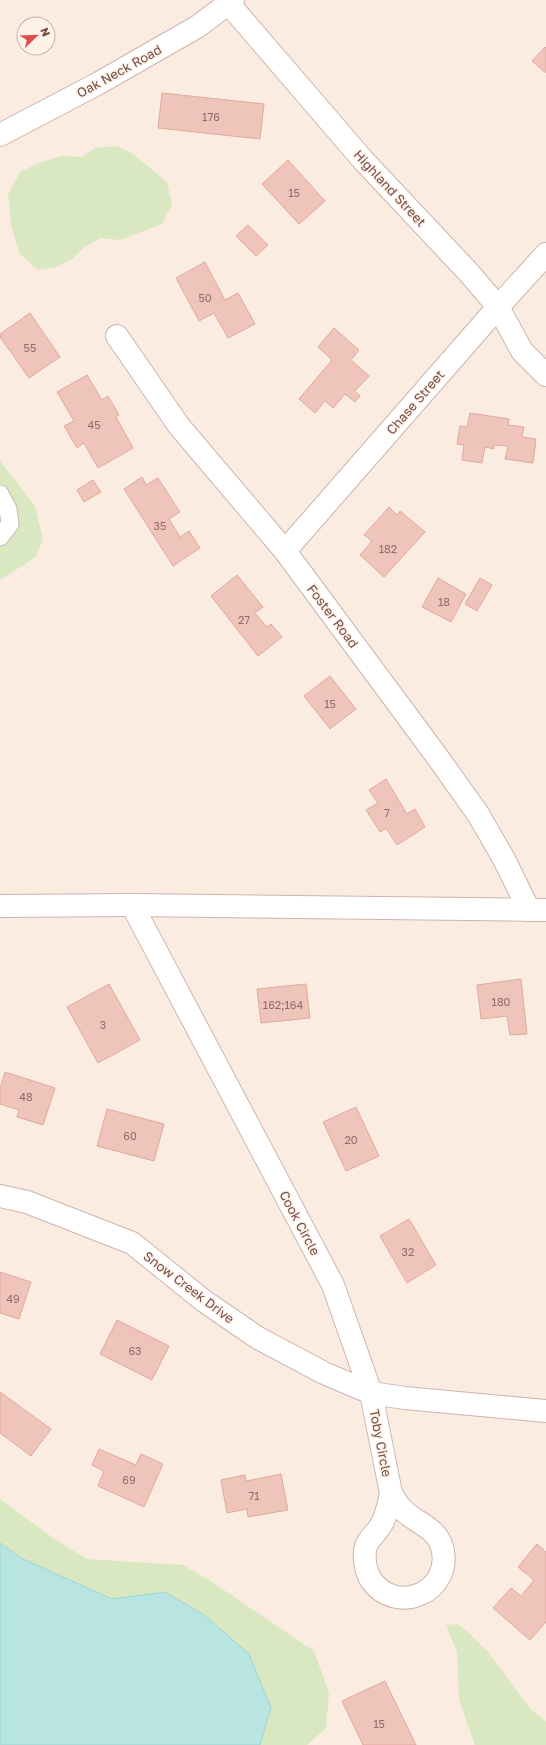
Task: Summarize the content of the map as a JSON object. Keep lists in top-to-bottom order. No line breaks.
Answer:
{"streets":{"street":["Oak Neck Road","Highland Street","Chase Street","Foster Road","Cook Circle","Snow Creek Drive","Toby Circle"]},"crossings":[["Oak Neck Road","Highland Street"],["Highland Street","Chase Street"],["Chase Street","Foster Road"],["Cook Circle","Snow Creek Drive"],["Cook Circle","Toby Circle"],["Snow Creek Drive","Toby Circle"]],"house_numbers":["176","15","50","55","45","35","182","18","27","15","7","180","162;164","3","48","60","20","32","49","63","69","71","15"],"north":"top right"}
